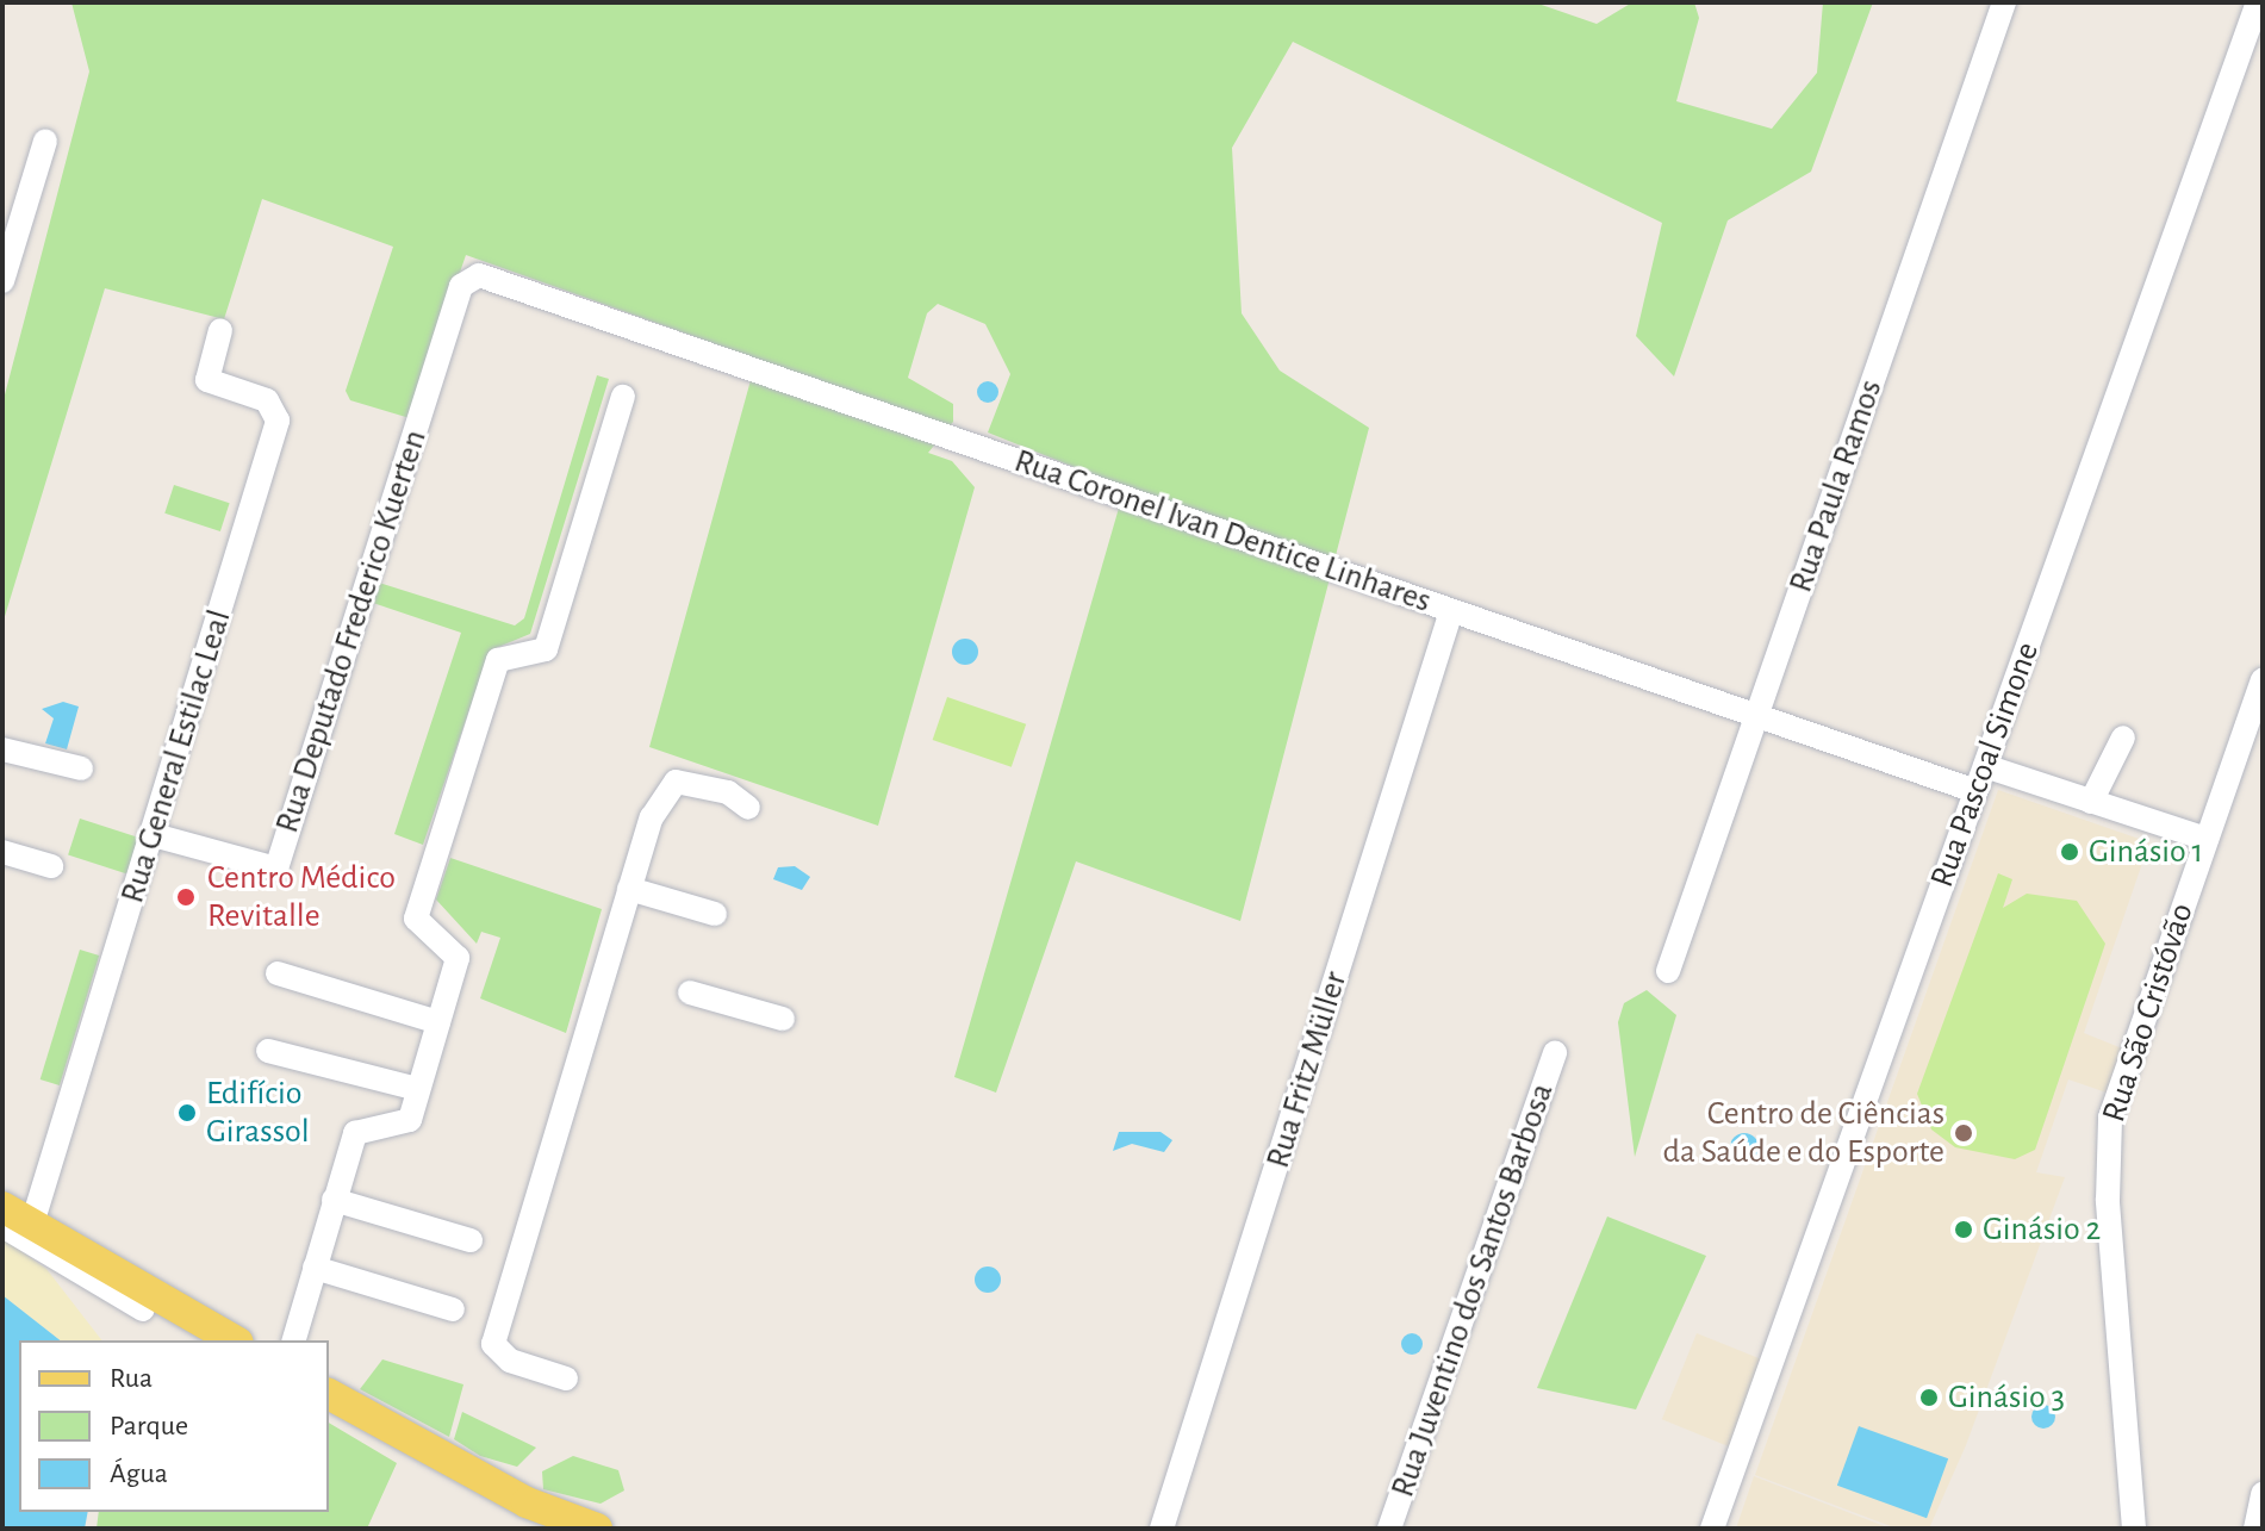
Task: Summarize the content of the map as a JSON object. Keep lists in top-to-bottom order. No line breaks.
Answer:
{"streets":{"street":["Rua Paula Ramos","Rua Coronel Ivan Dentice Linhares","Rua Deputado Frederico Kuerten","Rua General Estilac Leal","Rua Pascoal Simone","Rua São Cristóvão","Rua Fritz Müller","Rua Juventino dos Santos Barbosa"]},"crossings":[["Rua Paula Ramos","Rua Coronel Ivan Dentice Linhares"],["Rua Coronel Ivan Dentice Linhares","Rua Deputado Frederico Kuerten"],["Rua Coronel Ivan Dentice Linhares","Rua Pascoal Simone"],["Rua Coronel Ivan Dentice Linhares","Rua Fritz Müller"],["Rua Deputado Frederico Kuerten","Rua General Estilac Leal"]],"places":["Ginásio 1","Centro Médico Revitalle","Edifício Girassol","Centro de Ciências da Saúde e do Esporte","Ginásio 2","Ginásio 3"],"legend":["Rua","Parque","Água"]}
